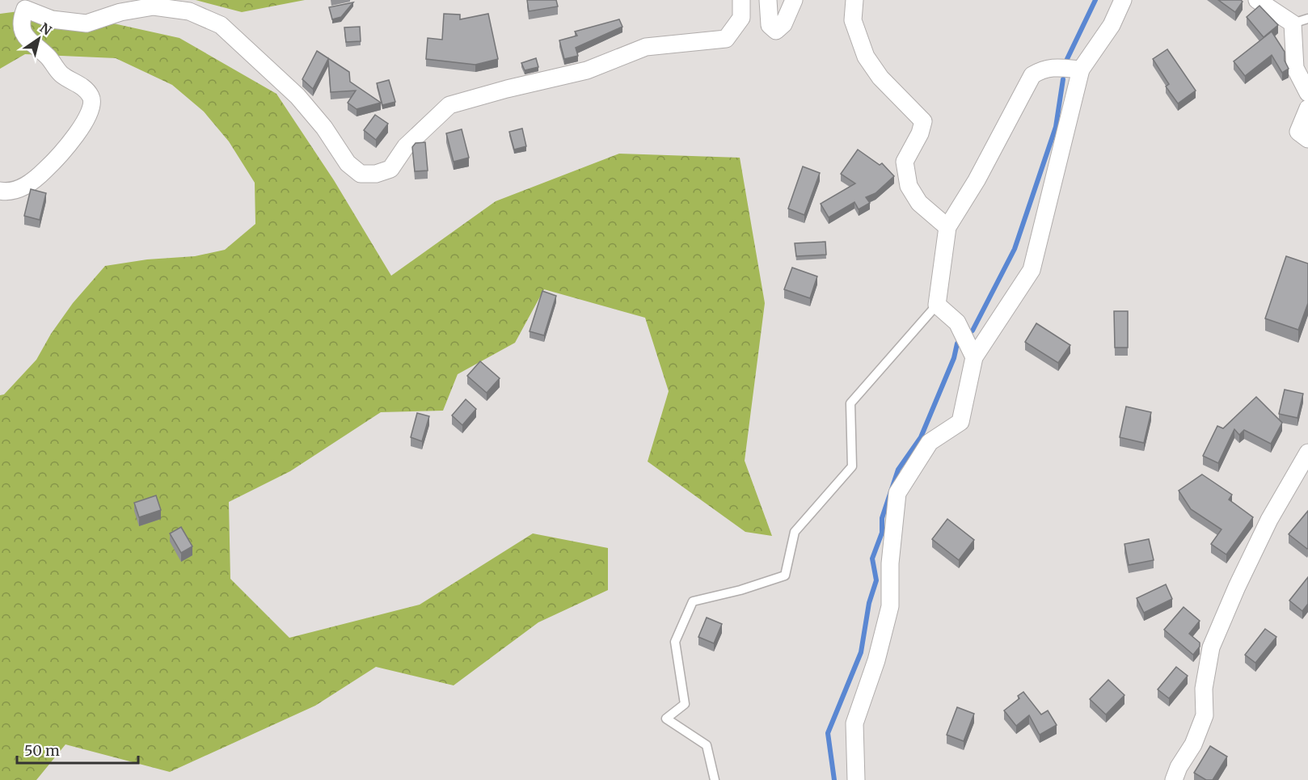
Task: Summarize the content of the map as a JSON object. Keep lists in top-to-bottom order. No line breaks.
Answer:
{"scale_bar":"50 m","north":"top right"}
